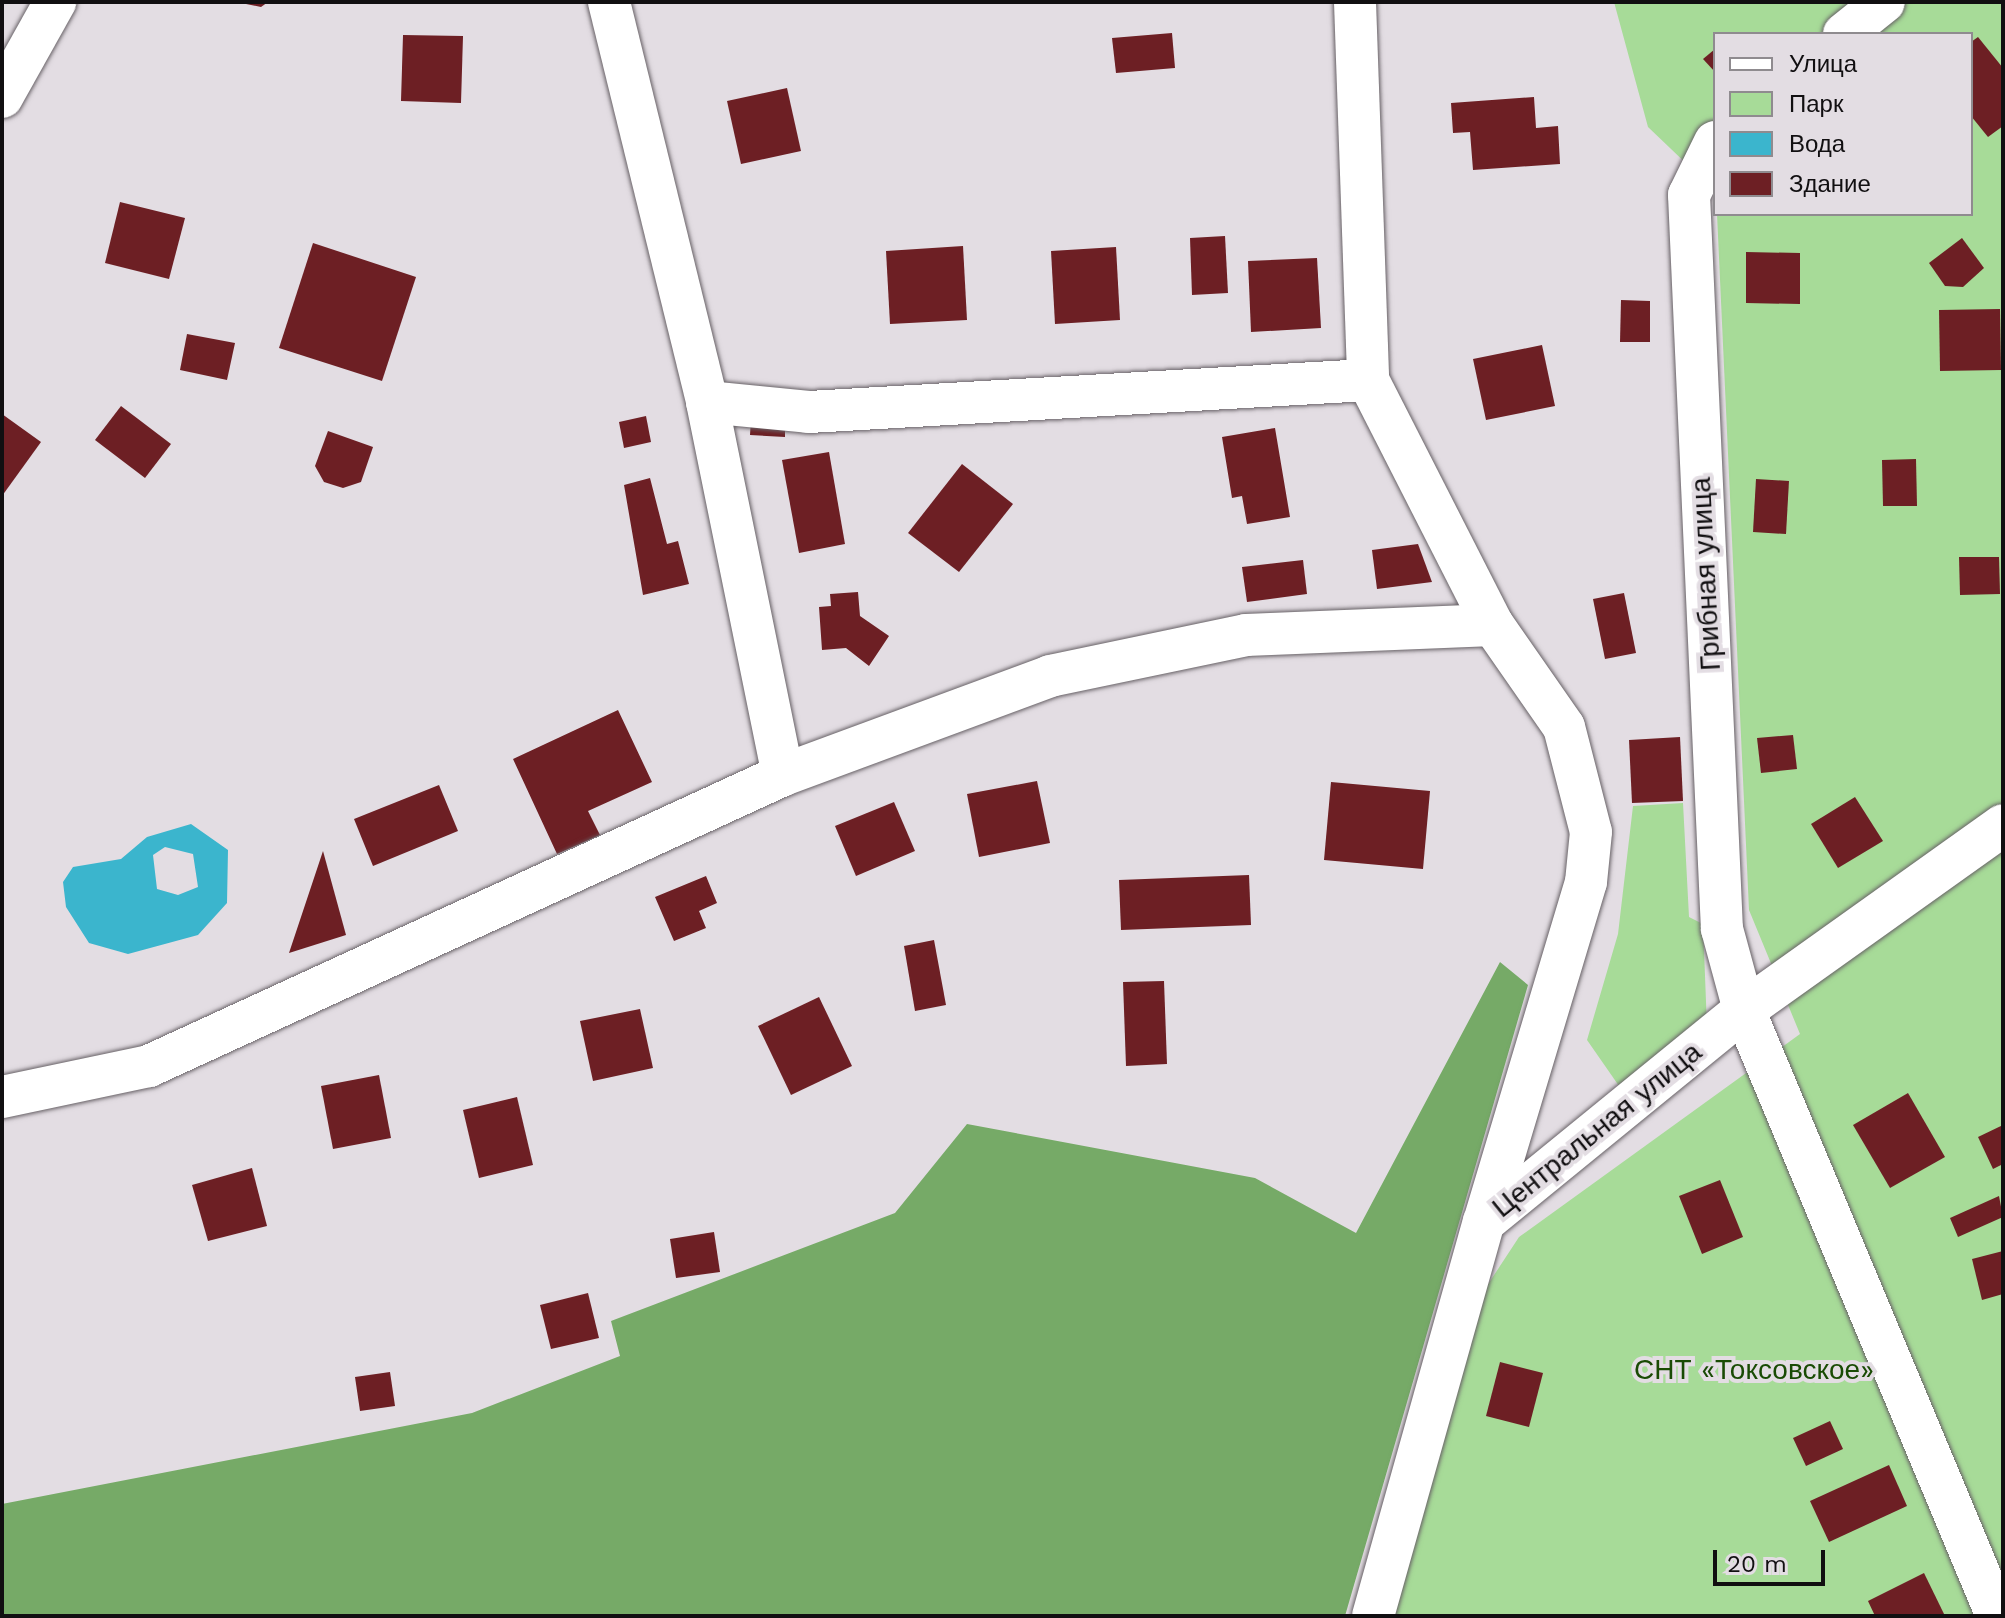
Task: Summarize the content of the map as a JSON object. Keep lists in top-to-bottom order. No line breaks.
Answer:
{"streets":{"street":["Грибная улица","Центральная улица"]},"crossings":[["Грибная улица","Центральная улица"]],"parks":["СНТ «Токсовское»"],"legend":["Улица","Парк","Вода","Здание"],"scale_bar":"20 m"}
